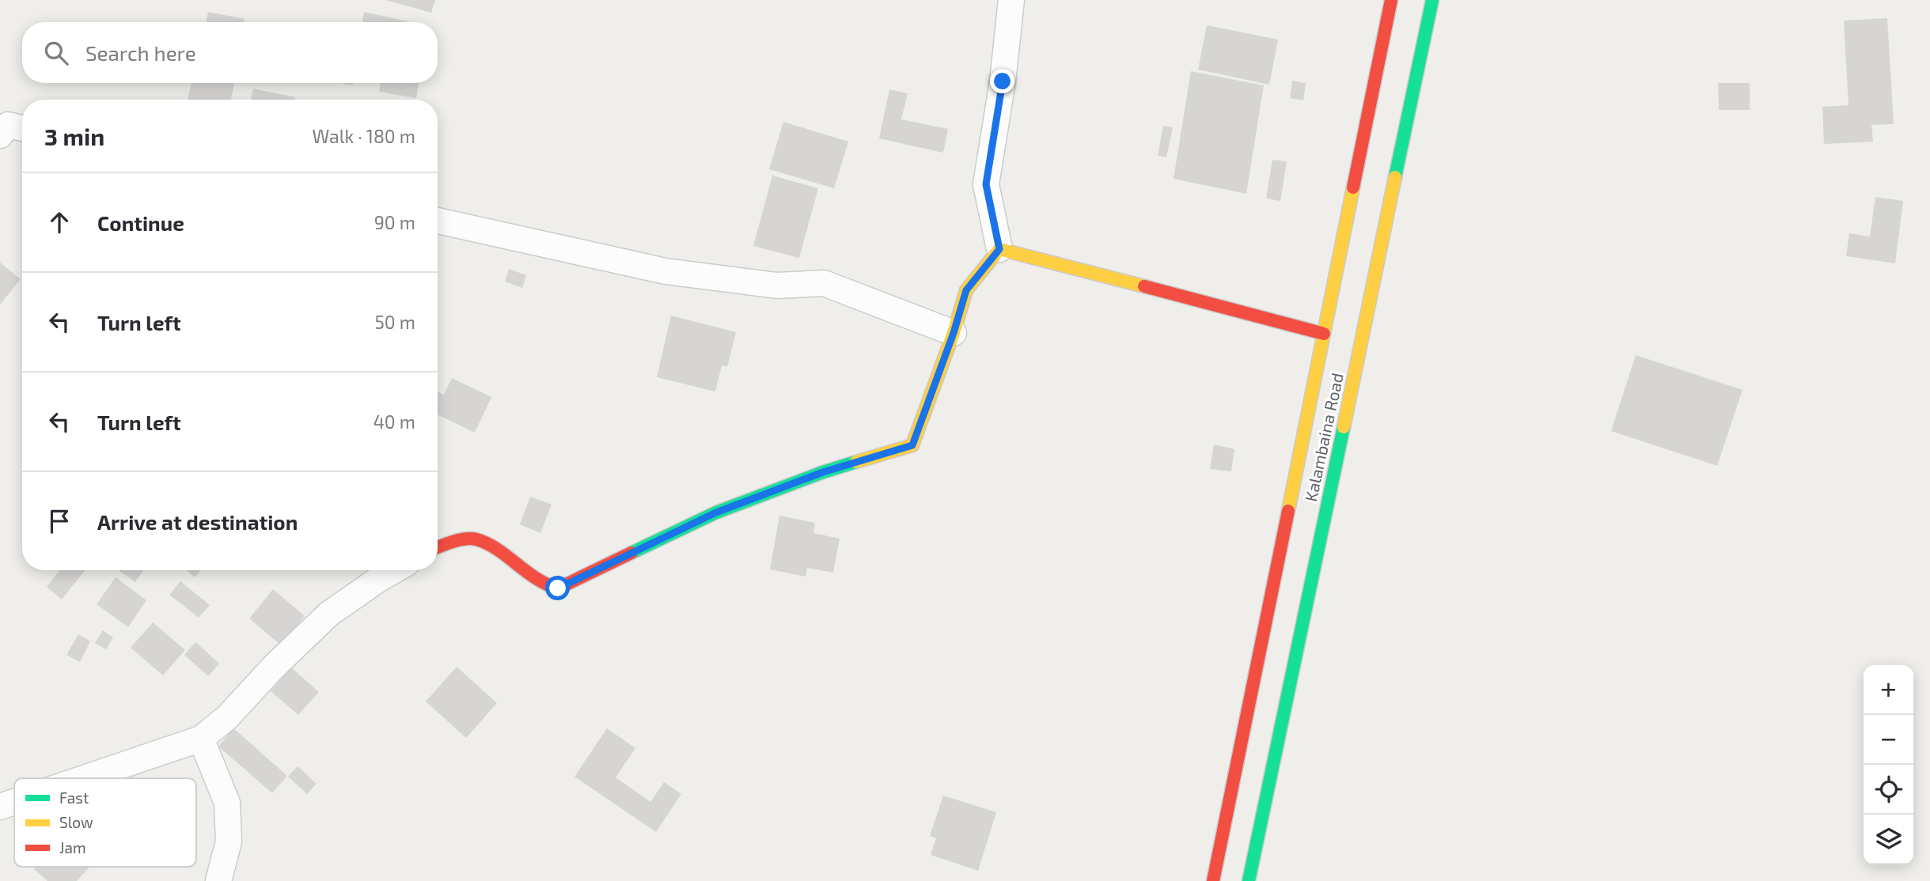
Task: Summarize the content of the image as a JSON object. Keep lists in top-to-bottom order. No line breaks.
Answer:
{"streets":{"main road":["Kalambaina Road"]},"legend":["Fast","Slow","Jam"],"page":{"search":"Search here","heading":["3 min","Walk · 180 m"],"list":[["Continue","90 m"],["Turn left","50 m"],["Turn left","40 m"],"Arrive at destination"],"map_buttons":["+","−"]}}
